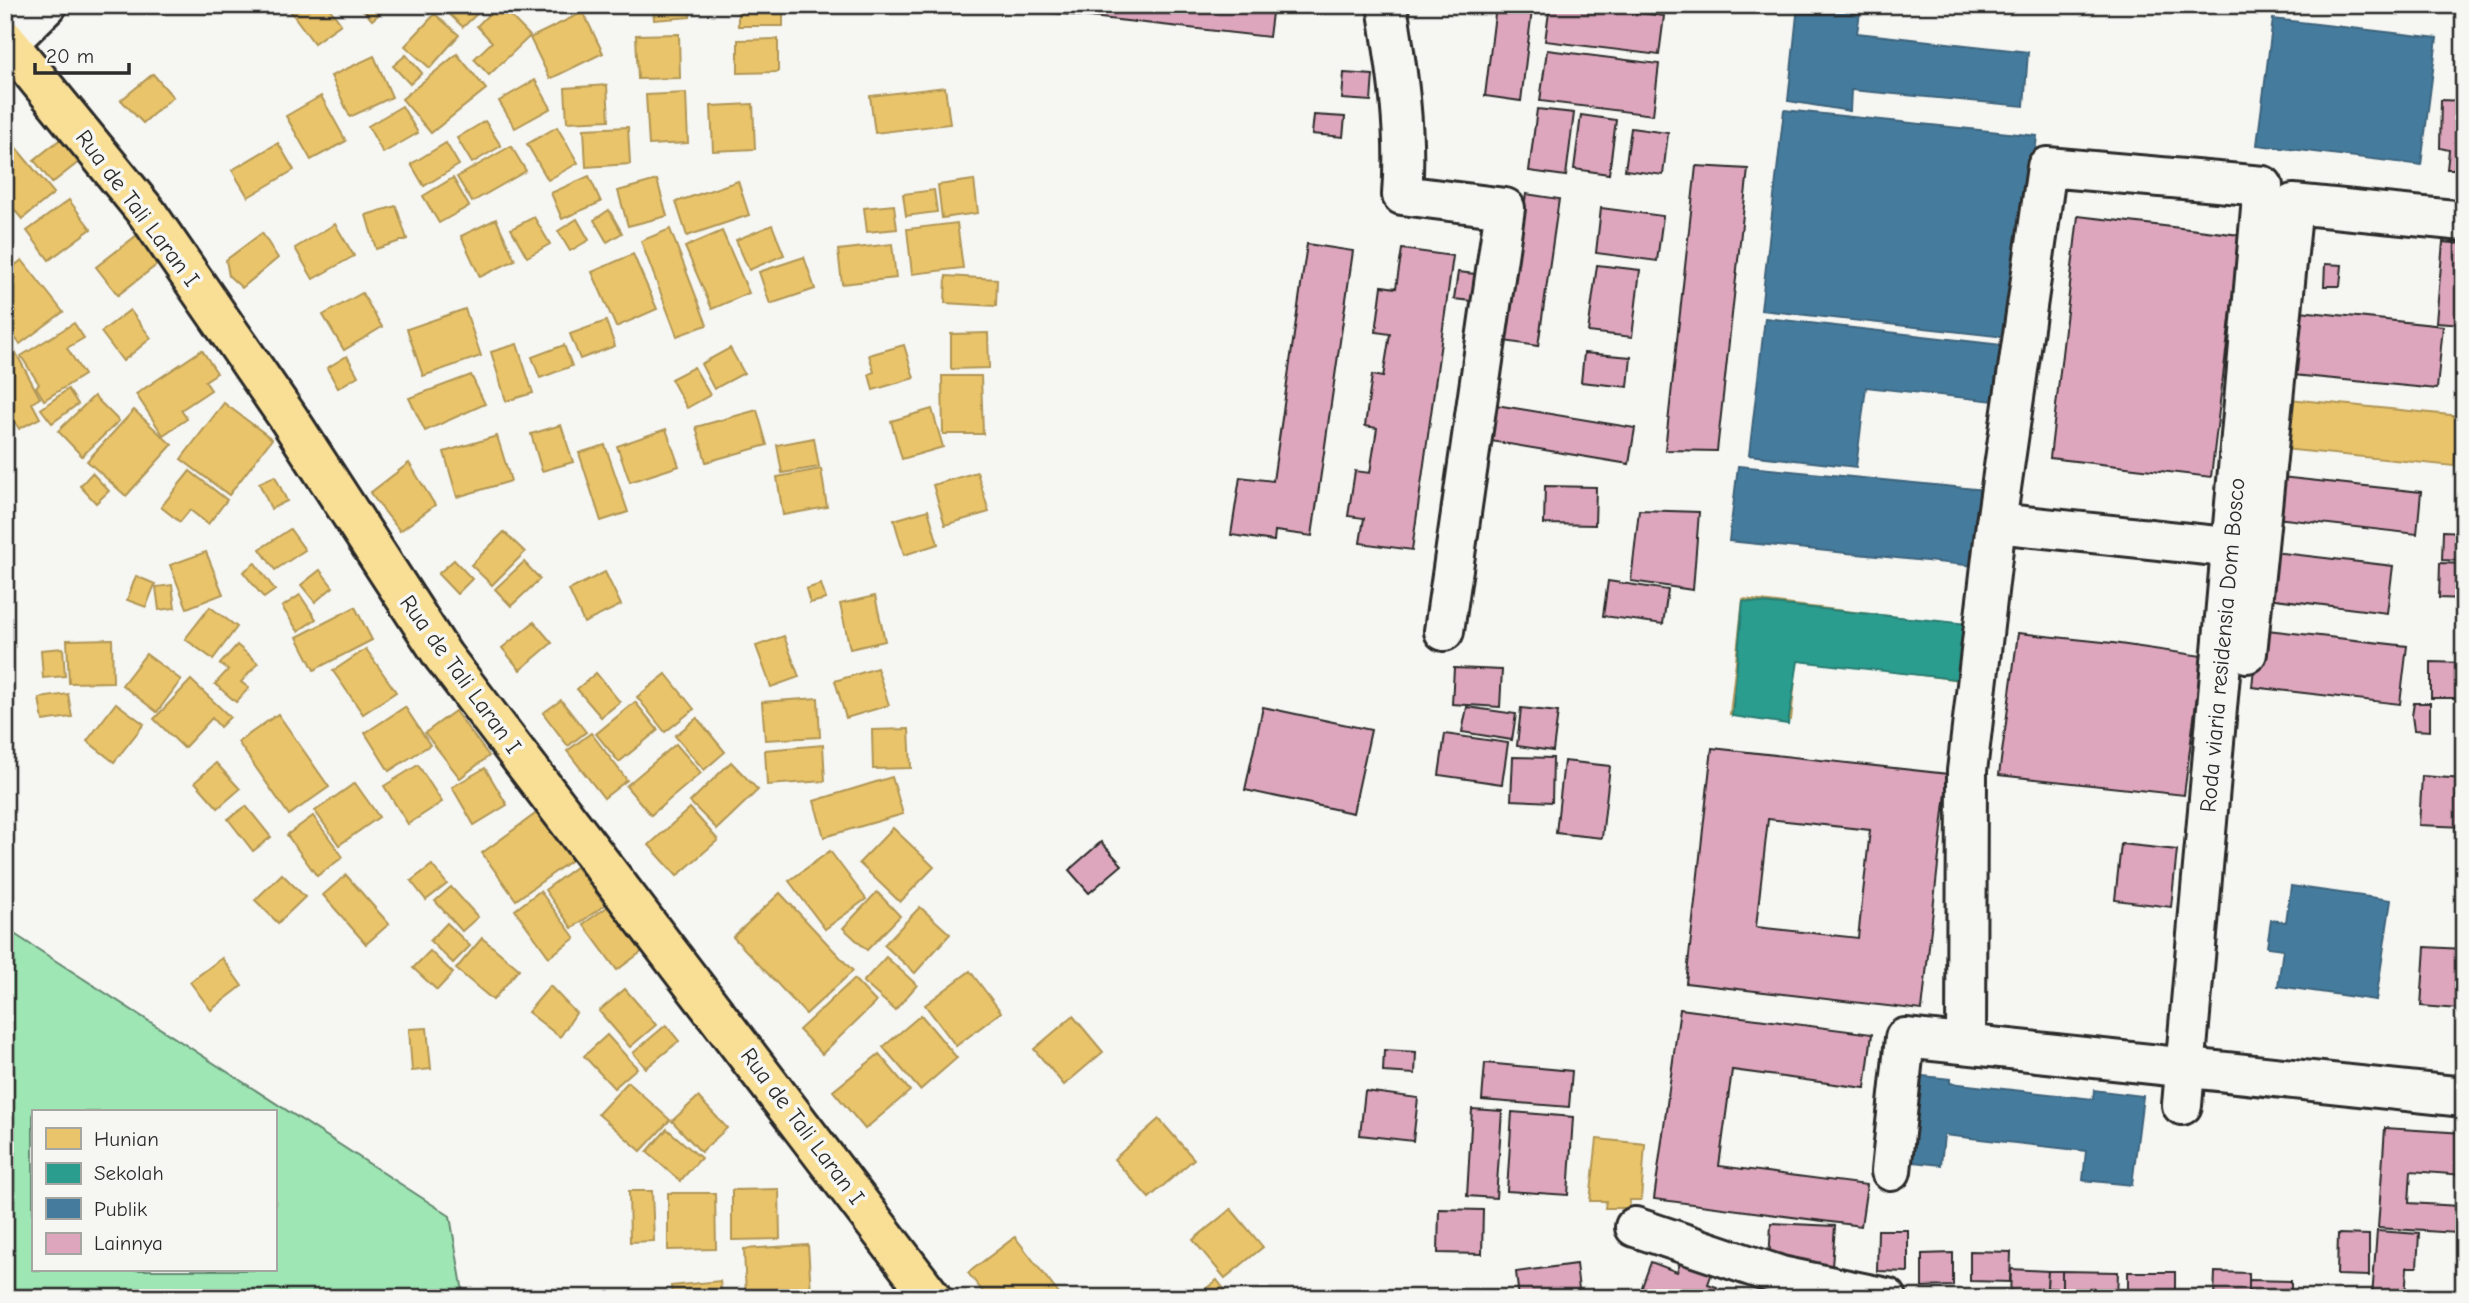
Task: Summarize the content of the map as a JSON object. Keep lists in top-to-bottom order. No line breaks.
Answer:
{"streets":{"main road":["Rua de Tali Laran I"],"street":["Roda viaria residensia Dom Bosco"]},"legend":["Hunian","Sekolah","Publik","Lainnya"],"scale_bar":"20 m"}
